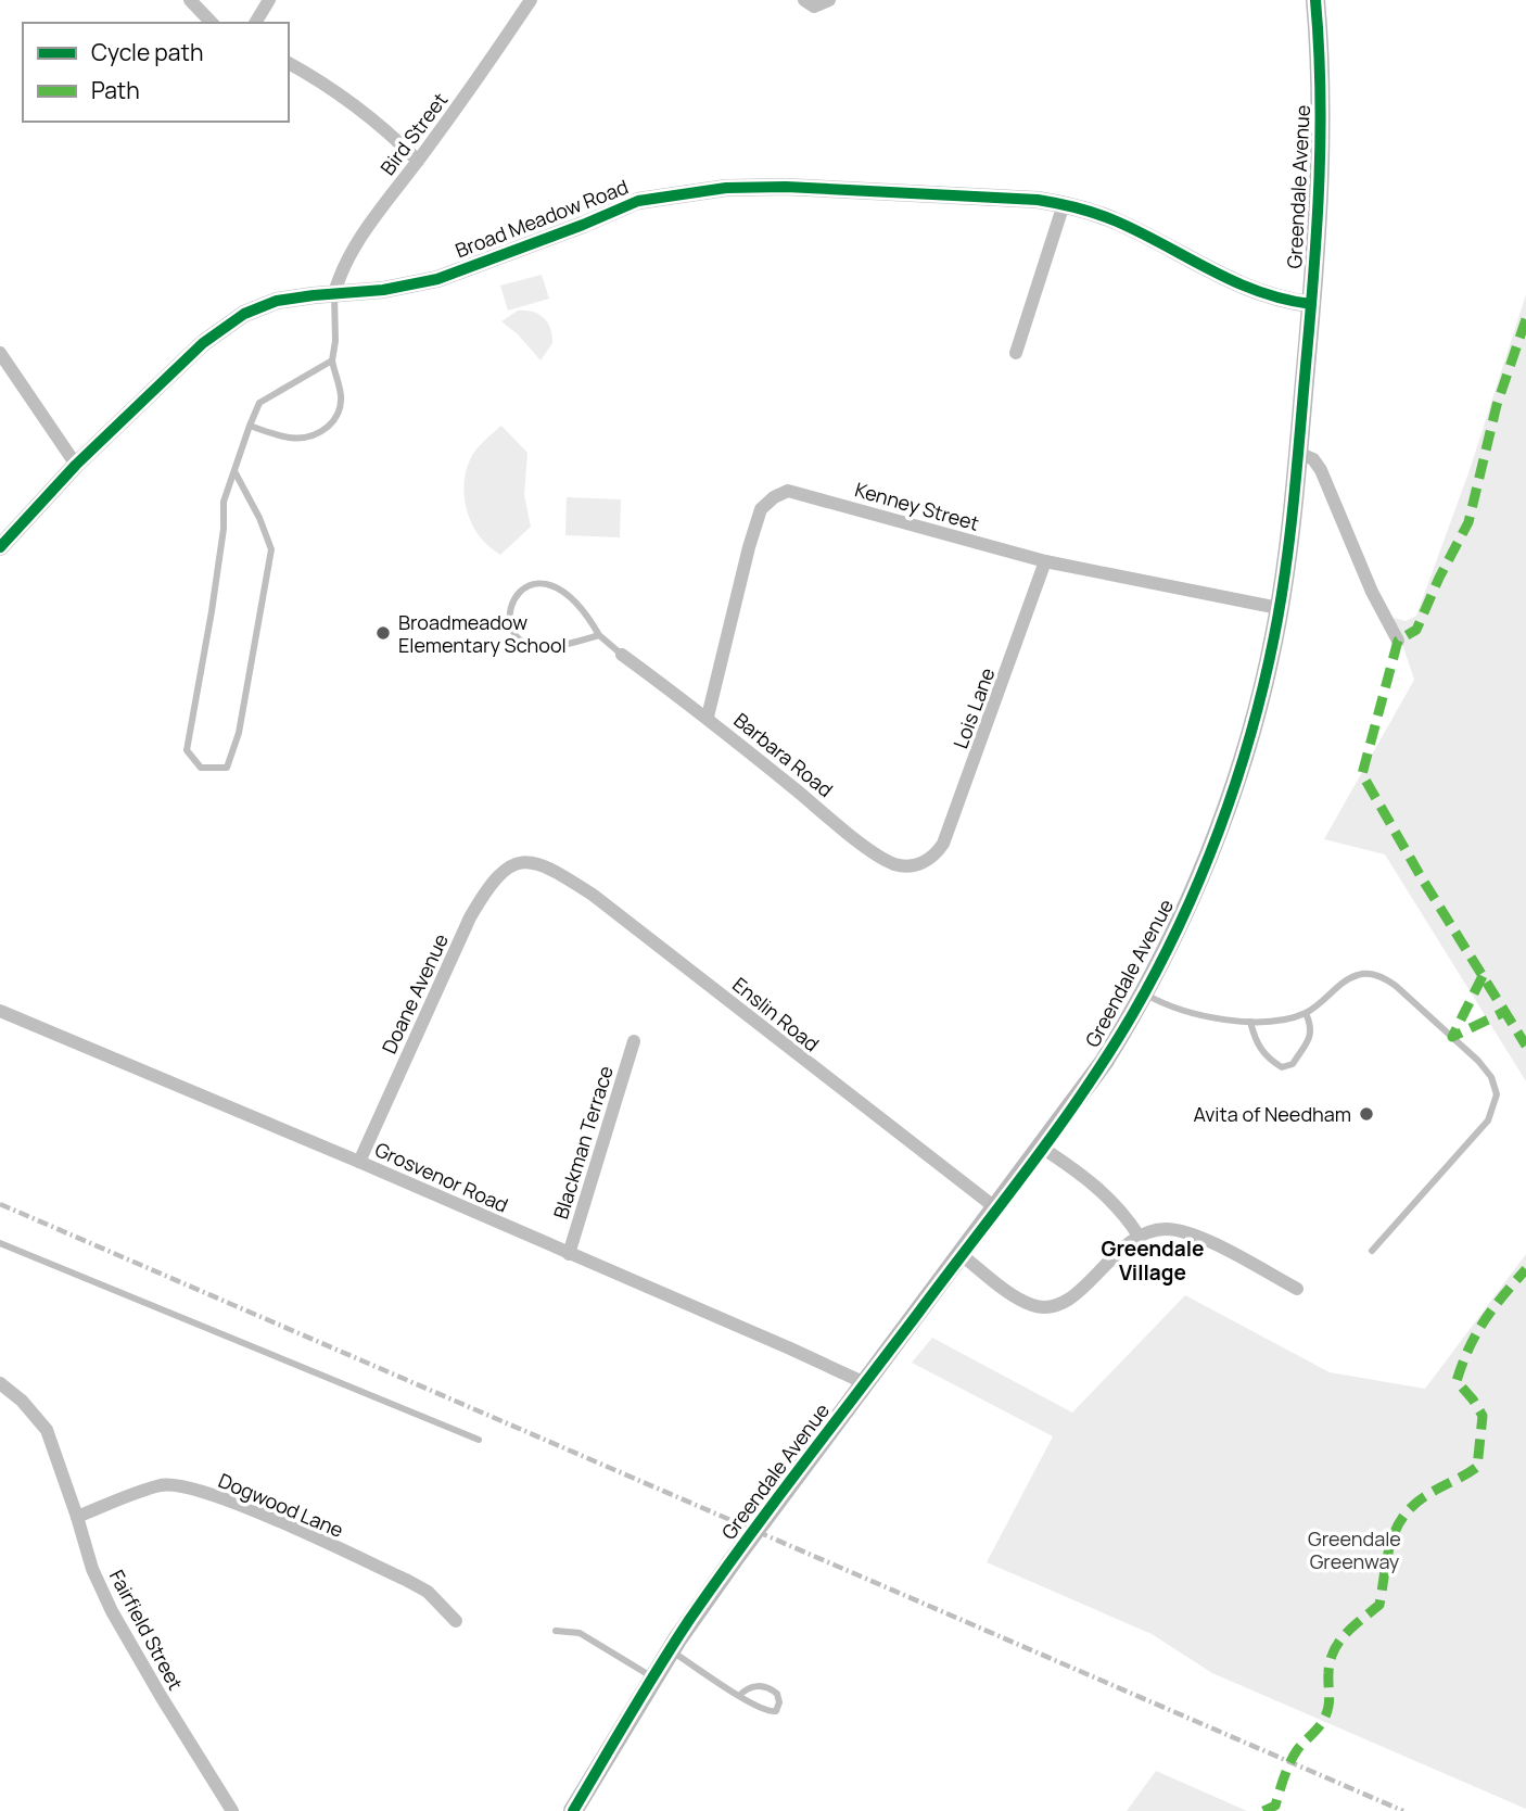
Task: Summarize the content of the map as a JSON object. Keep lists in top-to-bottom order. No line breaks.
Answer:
{"streets":{"main road":["Greendale Avenue"],"street":["Bird Street","Broad Meadow Road","Kenney Street","Lois Lane","Barbara Road","Doane Avenue","Enslin Road","Blackman Terrace","Grosvenor Road","Dogwood Lane","Fairfield Street"]},"crossings":[["Bird Street","Broad Meadow Road"],["Greendale Avenue","Broad Meadow Road"],["Greendale Avenue","Kenney Street"],["Greendale Avenue","Enslin Road"],["Greendale Avenue","Grosvenor Road"],["Kenney Street","Lois Lane"],["Kenney Street","Barbara Road"],["Lois Lane","Barbara Road"],["Doane Avenue","Enslin Road"],["Doane Avenue","Grosvenor Road"],["Blackman Terrace","Grosvenor Road"],["Dogwood Lane","Fairfield Street"]],"districts":["Greendale Village"],"parks":["Greendale Greenway"],"places":["Broadmeadow Elementary School","Avita of Needham"],"legend":["Cycle path","Path"]}
